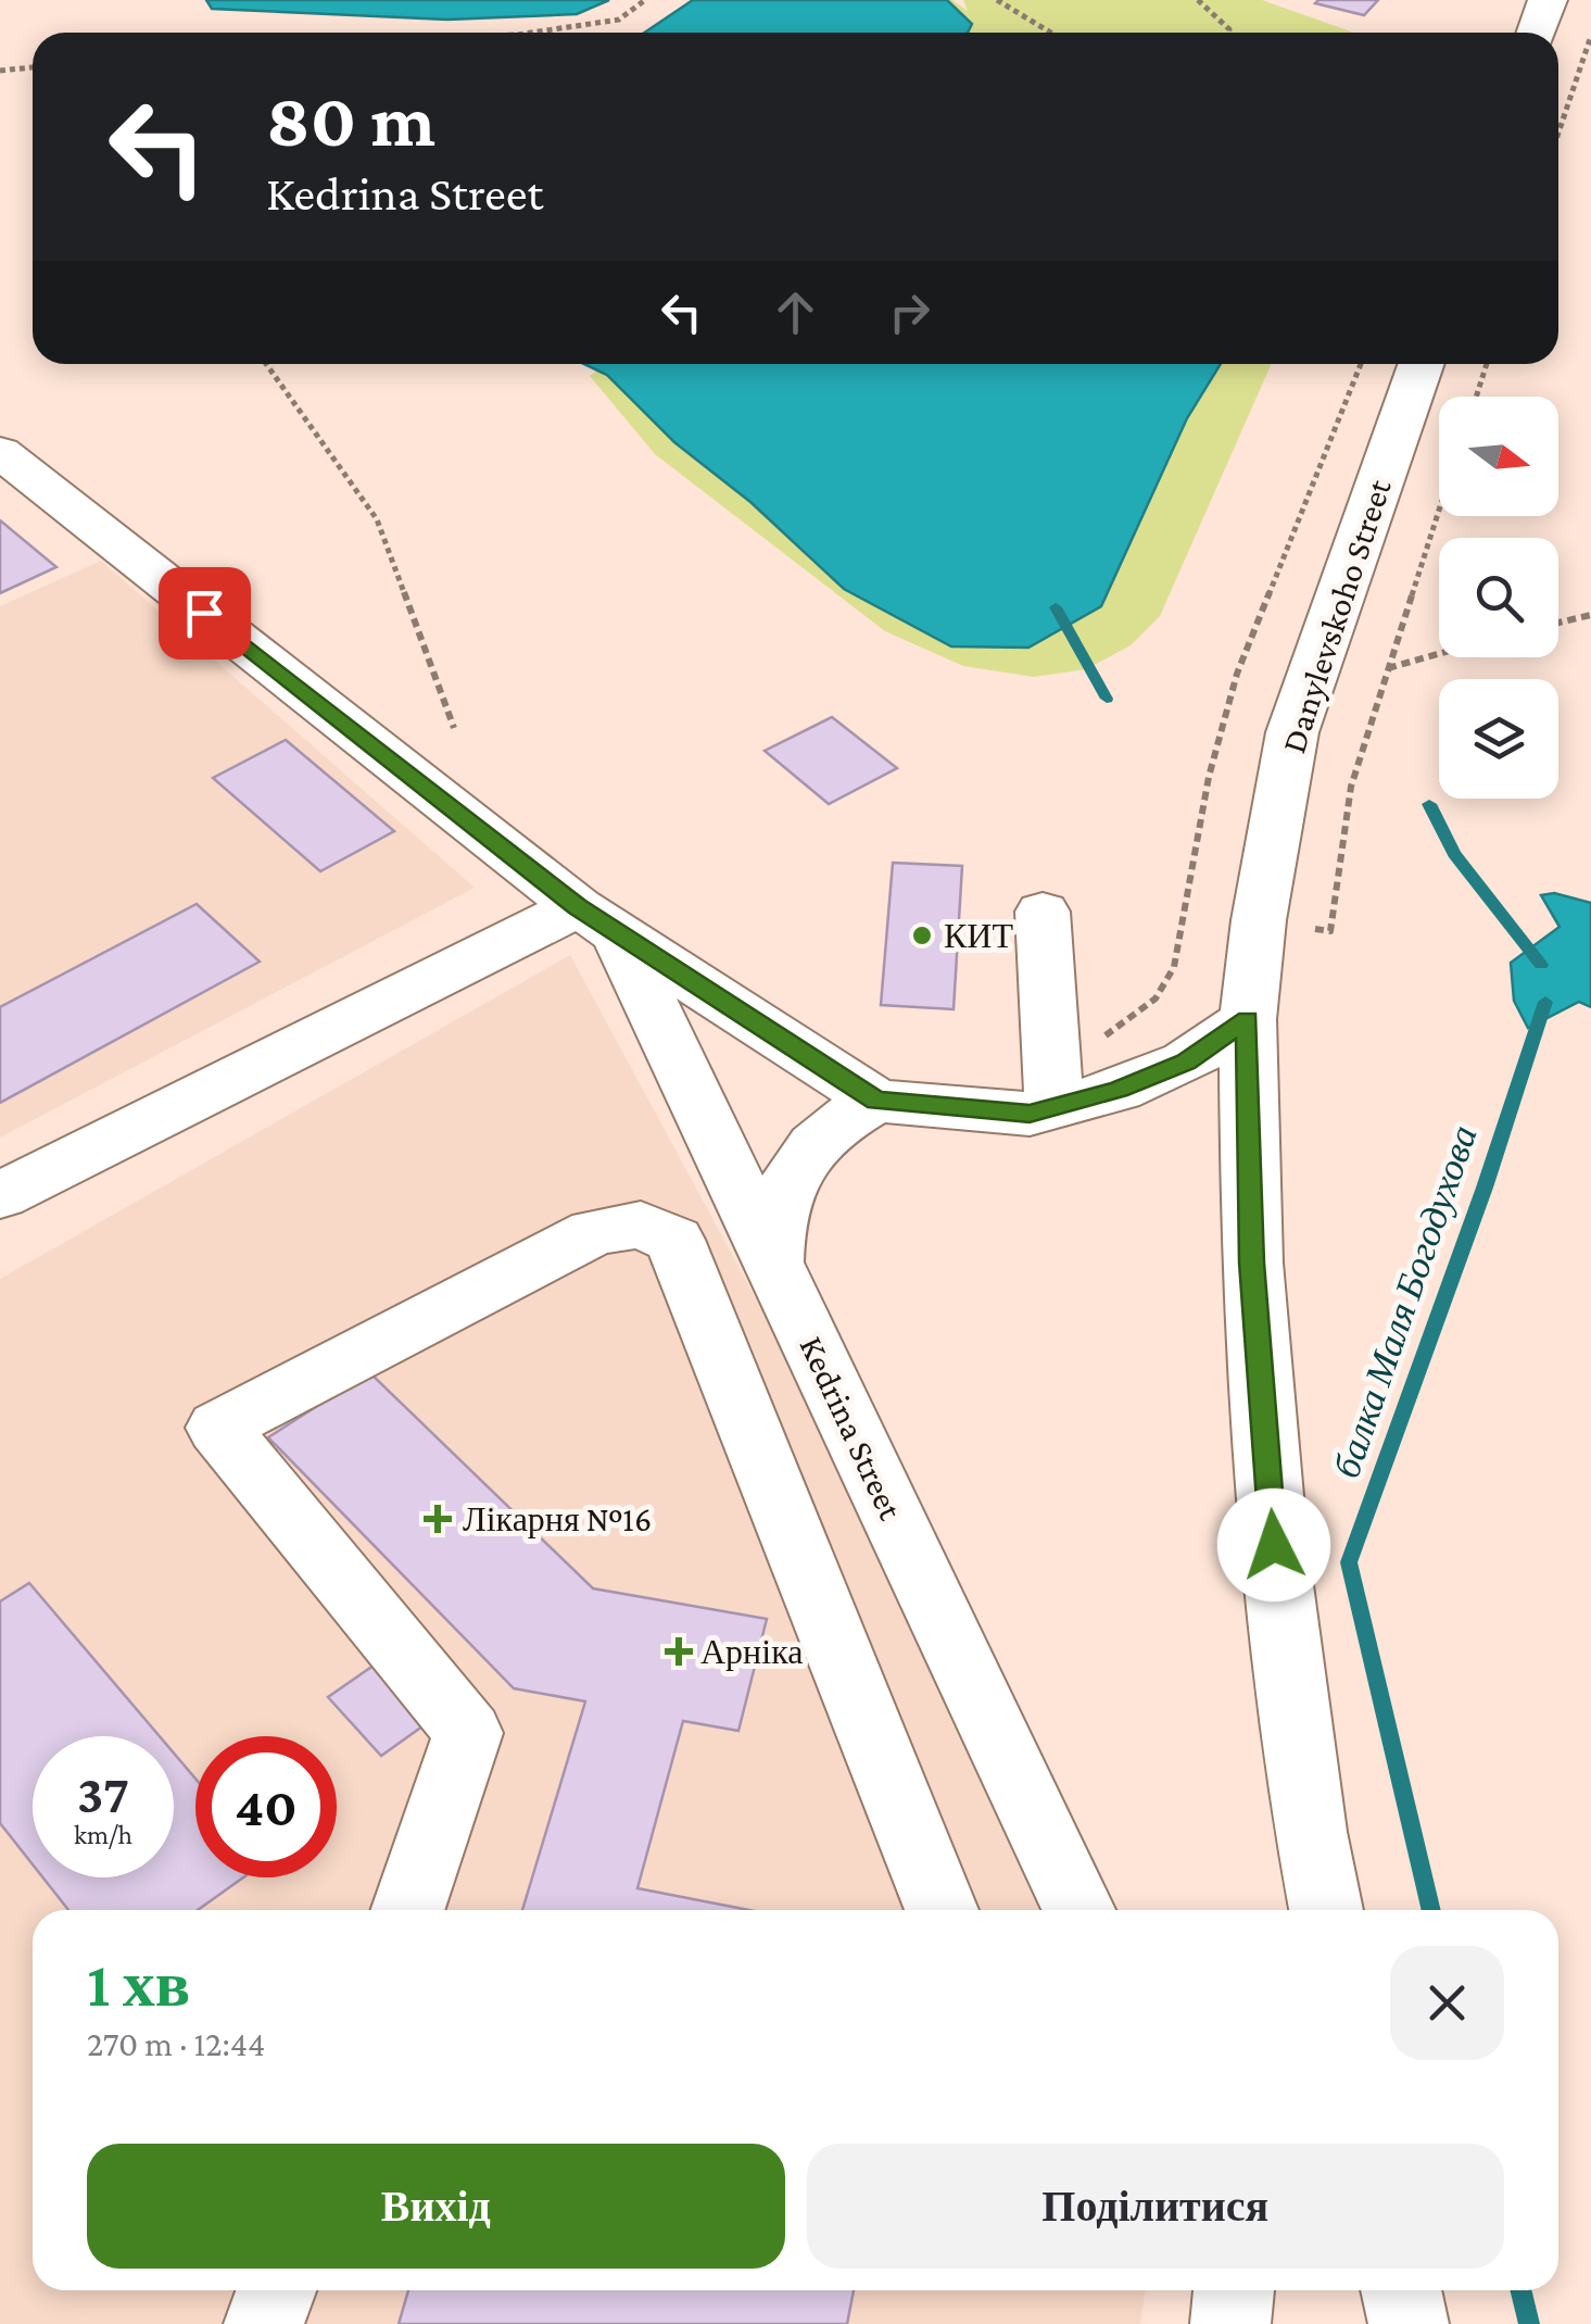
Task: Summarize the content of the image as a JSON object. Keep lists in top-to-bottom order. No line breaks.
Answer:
{"streets":{"street":["Danylevskoho Street","Kedrina Street"]},"crossings":[["Danylevskoho Street","Kedrina Street"]],"water":["балка Маля Богодухова"],"places":{"other":["КИТ"],"health":["Лікарня №16","Арніка"]},"north":"right","page":{"turn":["80 m","Kedrina Street"],"speed":"37 km/h","limit":"40","heading":["1 хв","270 m · 12:44"],"buttons":["Вихід","Поділитися"]}}
